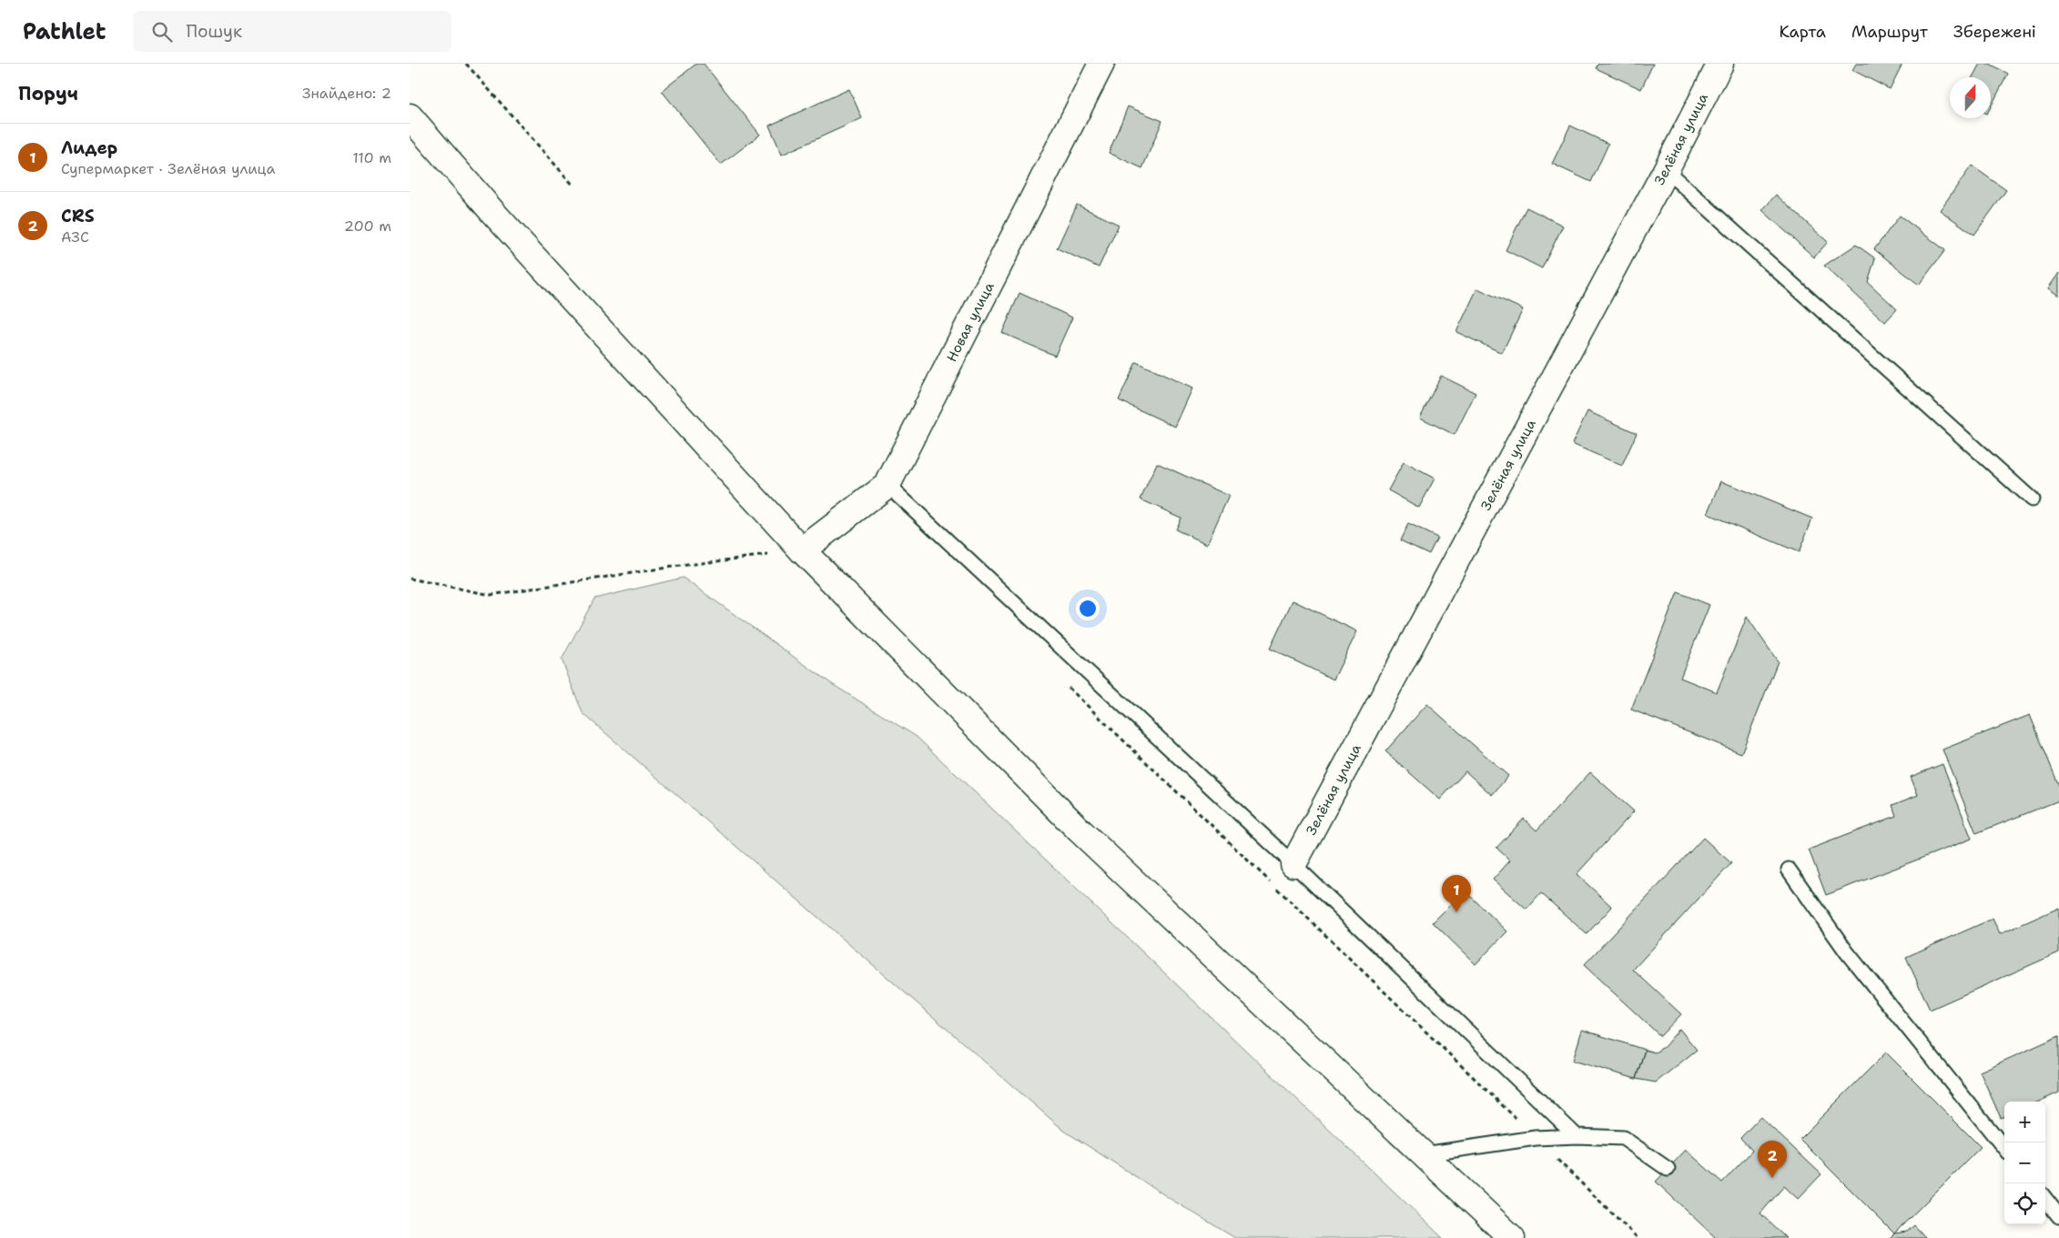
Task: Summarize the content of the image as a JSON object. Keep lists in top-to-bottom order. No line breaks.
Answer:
{"streets":{"main road":["Зелёная улица","Новая улица"]},"north":"top","page":{"header":"Pathlet","search":"Пошук","nav":["Карта","Маршрут","Збережені"],"heading":["Поруч","Знайдено: 2"],"list":[{"mark":"1","name":"Лидер","note":"Супермаркет · Зелёная улица","value":"110 m"},{"mark":"2","name":"CRS","note":"АЗС","value":"200 m"}],"pins":["1","2"],"map_buttons":["+","−"]}}
